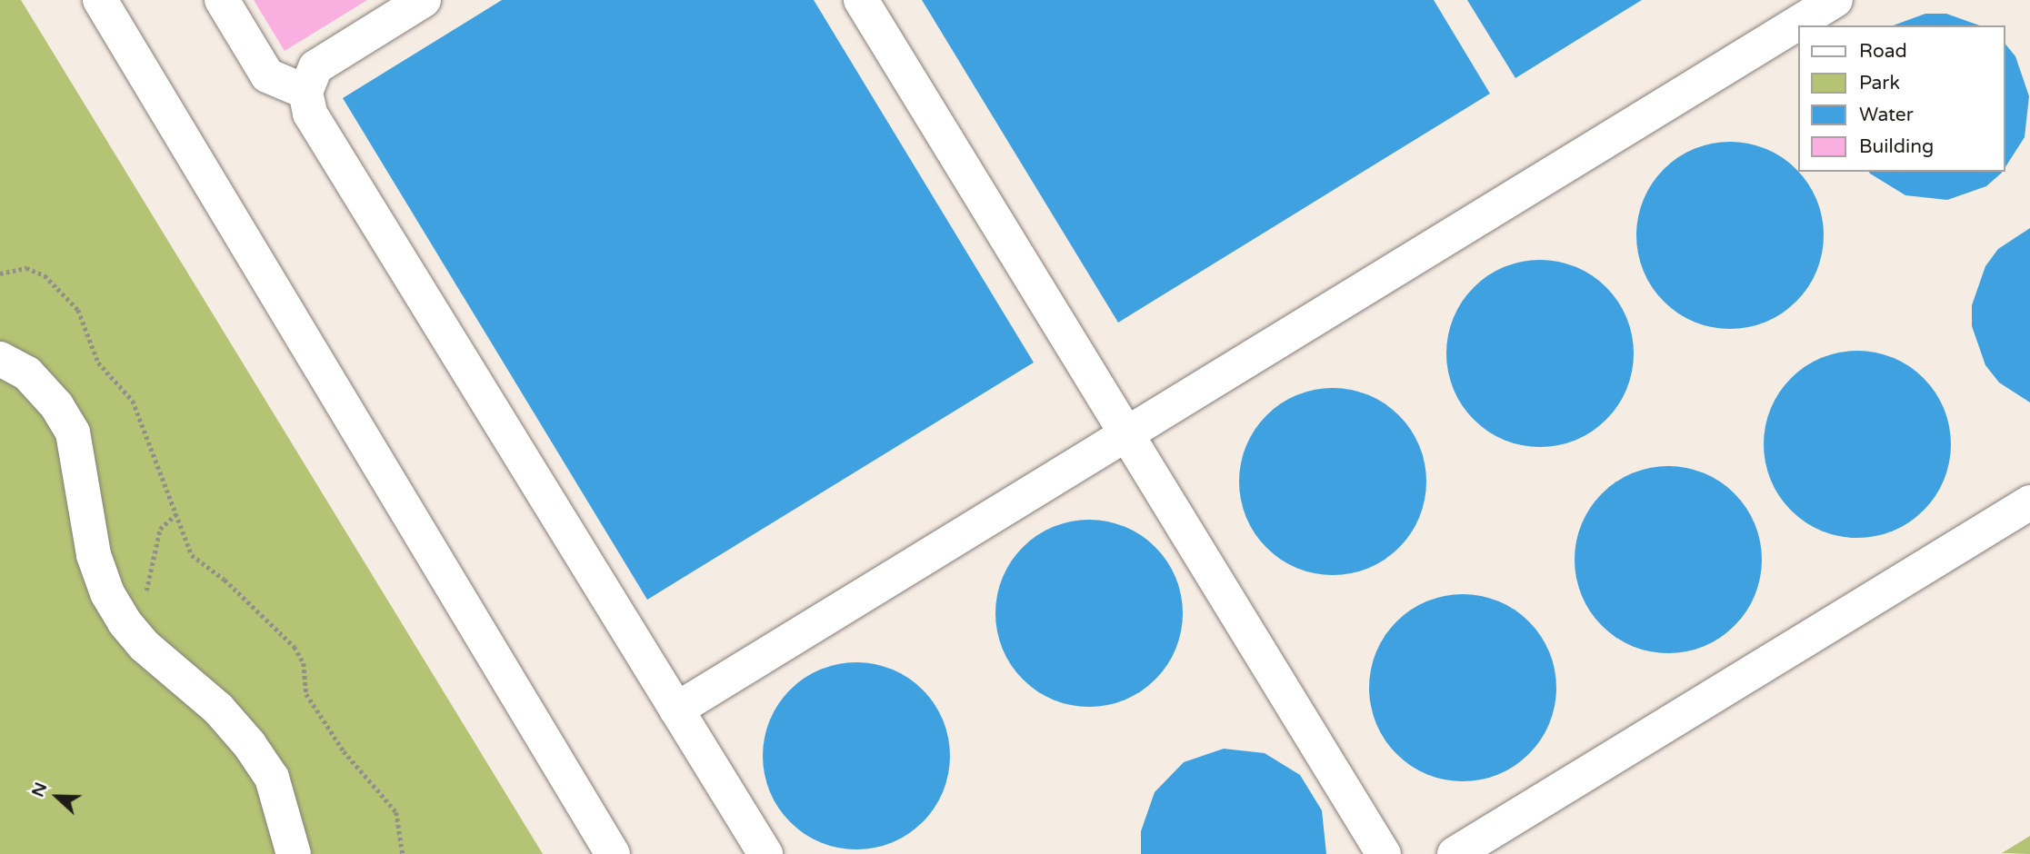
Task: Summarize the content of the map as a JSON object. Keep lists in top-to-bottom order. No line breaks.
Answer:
{"legend":["Road","Park","Water","Building"],"north":"left"}
